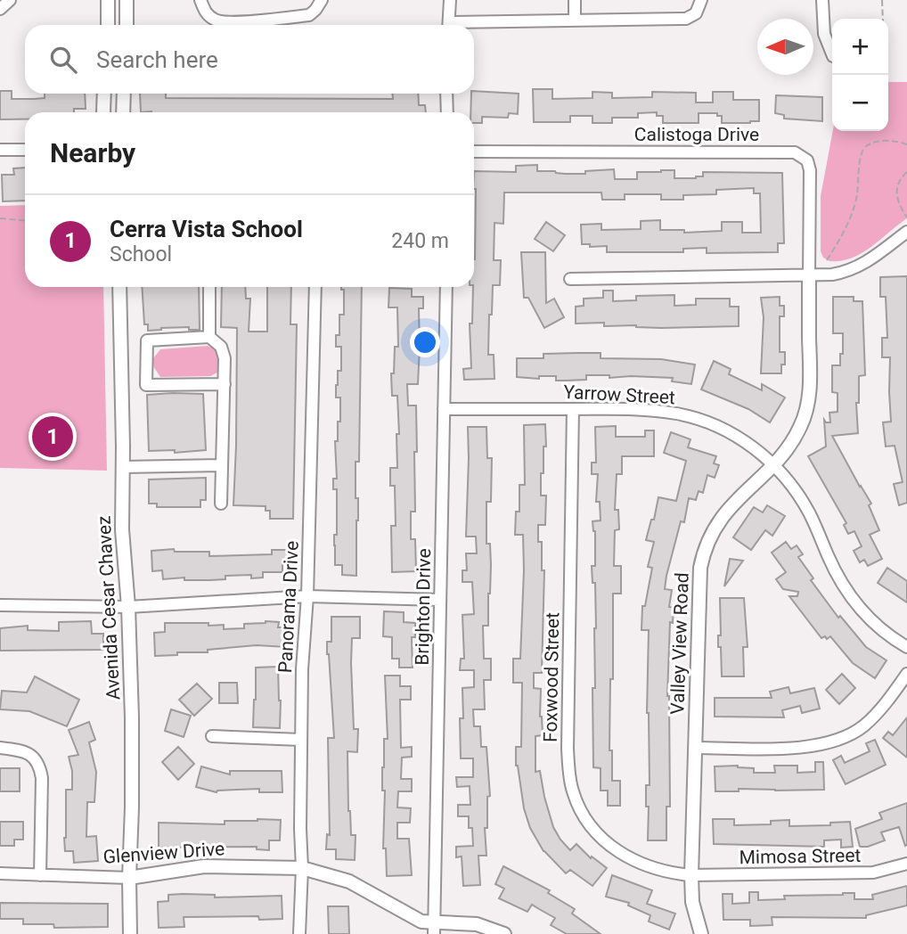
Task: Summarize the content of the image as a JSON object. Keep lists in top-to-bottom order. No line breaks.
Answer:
{"streets":{"street":["Calistoga Drive","Yarrow Street","Panorama Drive","Brighton Drive","Avenida Cesar Chavez","Valley View Road","Foxwood Street","Glenview Drive","Mimosa Street"]},"crossings":[["Calistoga Drive","Valley View Road"],["Yarrow Street","Brighton Drive"],["Yarrow Street","Valley View Road"],["Yarrow Street","Foxwood Street"],["Panorama Drive","Glenview Drive"],["Brighton Drive","Glenview Drive"],["Avenida Cesar Chavez","Glenview Drive"],["Valley View Road","Foxwood Street"],["Valley View Road","Mimosa Street"],["Foxwood Street","Mimosa Street"]],"north":"left","page":{"map_buttons":["+","−"],"search":"Search here","heading":"Nearby","list":[{"mark":"1","name":"Cerra Vista School","note":"School","value":"240 m"}],"pins":"1"}}
